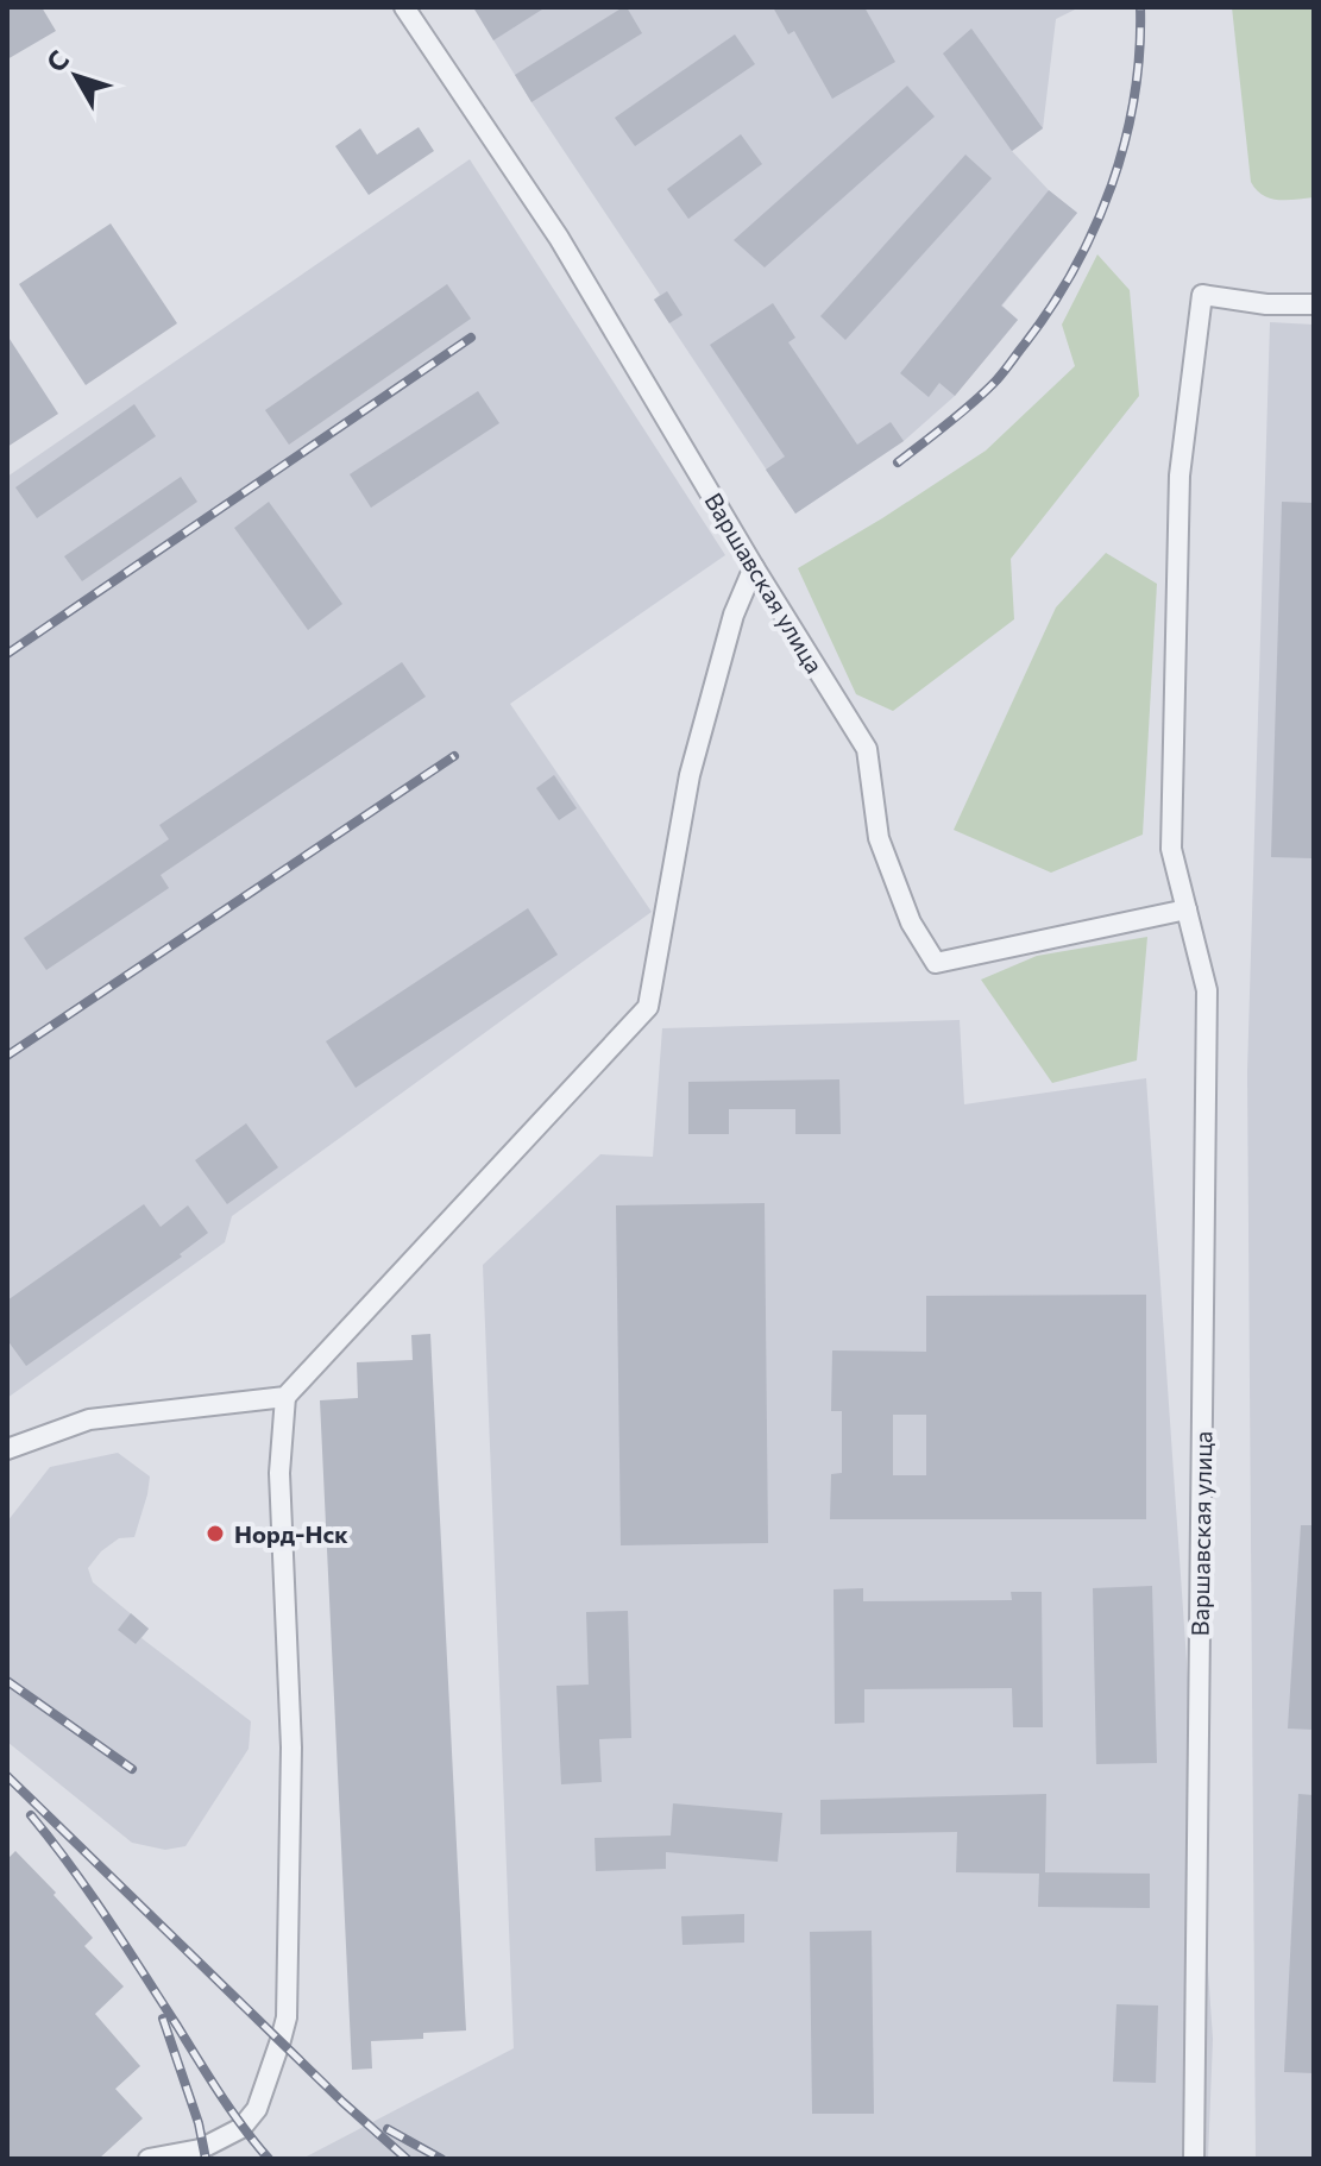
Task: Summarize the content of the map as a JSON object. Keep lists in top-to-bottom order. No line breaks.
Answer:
{"streets":{"street":["Варшавская улица"]},"places":["Норд-Нск"],"north":"top left"}
